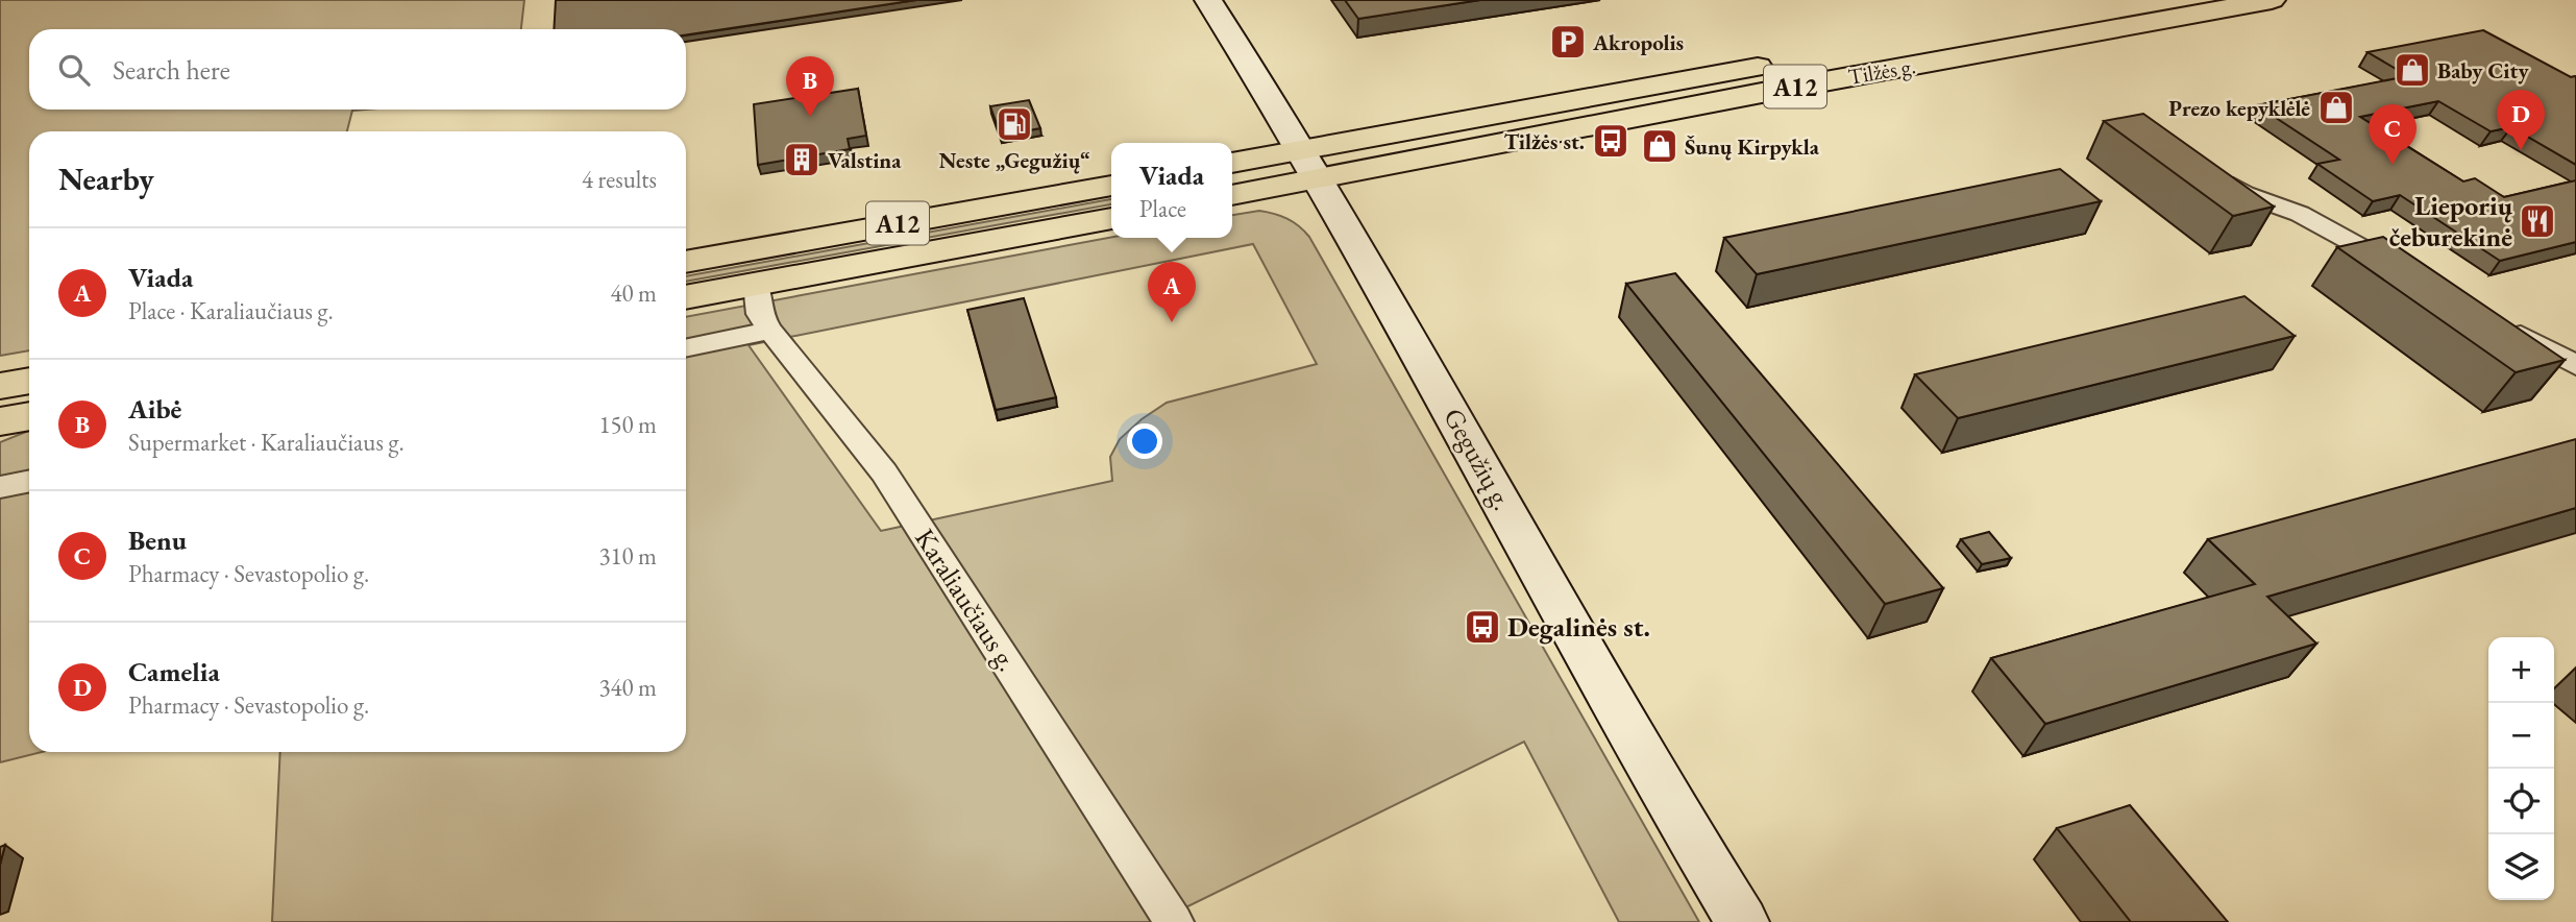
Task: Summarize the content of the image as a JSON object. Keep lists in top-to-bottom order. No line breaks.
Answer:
{"streets":{"highway":["Tilžės g.","A12"],"main road":["Gegužių g."],"street":["Karaliaučiaus g."]},"crossings":[["Tilžės g.","A12"],["Tilžės g.","Gegužių g."],["A12","Gegužių g."],["A12","Karaliaučiaus g."]],"places":{"parking":["Akropolis"],"shop":["Baby City","Prezo kepyklėlė","Šunų Kirpykla"],"fuel station":["Neste „Gegužių“"],"bus stop":["Tilžės st.","Degalinės st."],"building":["Valstina"],"restaurant":["Lieporių čeburekinė"]},"page":{"search":"Search here","pins":["B","D","C","A"],"heading":["Nearby","4 results"],"popup":["Viada","Place"],"list":[{"mark":"A","name":"Viada","note":"Place · Karaliaučiaus g.","value":"40 m"},{"mark":"B","name":"Aibė","note":"Supermarket · Karaliaučiaus g.","value":"150 m"},{"mark":"C","name":"Benu","note":"Pharmacy · Sevastopolio g.","value":"310 m"},{"mark":"D","name":"Camelia","note":"Pharmacy · Sevastopolio g.","value":"340 m"}],"map_buttons":["+","−"]}}
